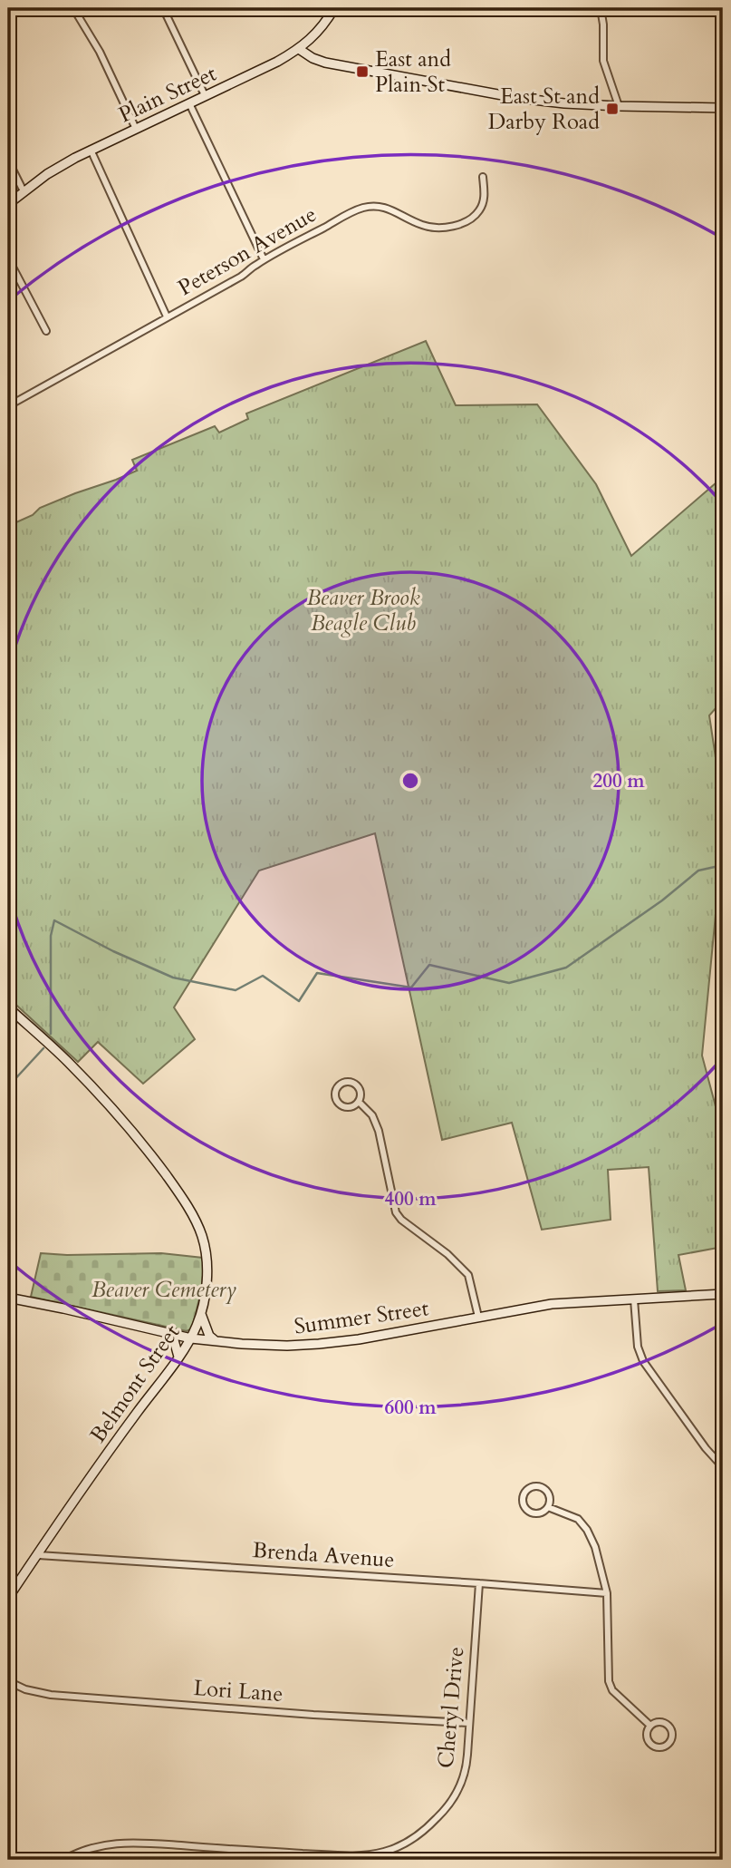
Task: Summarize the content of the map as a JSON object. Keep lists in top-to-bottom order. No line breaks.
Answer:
{"streets":{"main road":["Plain Street","Summer Street","Belmont Street"],"street":["Peterson Avenue","Brenda Avenue","Lori Lane","Cheryl Drive"]},"crossings":[["Summer Street","Belmont Street"],["Belmont Street","Brenda Avenue"],["Brenda Avenue","Cheryl Drive"],["Lori Lane","Cheryl Drive"]],"parks":["Beaver Brook Beagle Club","Beaver Cemetery"],"places":{"transit":["East and Plain St","East St and Darby Road"]},"rings":["200 m","400 m","600 m"]}
